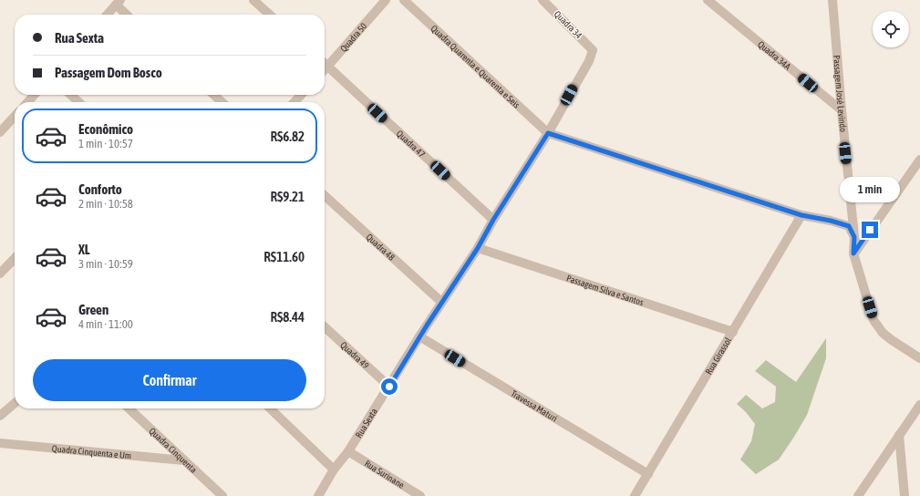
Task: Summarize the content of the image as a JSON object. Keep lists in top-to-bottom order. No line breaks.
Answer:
{"streets":{"street":["Quadra 34","Quadra 50","Quadra 34A","Quadra Quarenta e Quarenta e Seis","Passagem José Levindo","Quadra 47","Quadra 48","Passagem Silva e Santos","Quadra 49","Rua Girassol","Travessa Maturi","Rua Sexta","Quadra Cinquenta","Quadra Cinquenta e Um","Rua Surinane"]},"crossings":[["Quadra 34","Rua Sexta"],["Quadra 50","Quadra 47"],["Quadra 34A","Passagem José Levindo"],["Quadra Quarenta e Quarenta e Seis","Rua Sexta"],["Quadra 47","Rua Sexta"],["Quadra 48","Rua Sexta"],["Passagem Silva e Santos","Rua Girassol"],["Passagem Silva e Santos","Rua Sexta"],["Quadra 49","Rua Sexta"],["Rua Girassol","Travessa Maturi"],["Travessa Maturi","Rua Sexta"],["Rua Sexta","Rua Surinane"],["Quadra Cinquenta","Quadra Cinquenta e Um"]],"page":{"banner":["Rua Sexta","Passagem Dom Bosco"],"list":[{"name":"Econômico","note":"1 min · 10:57","value":"R$6.82"},{"name":"Conforto","note":"2 min · 10:58","value":"R$9.21"},{"name":"XL","note":"3 min · 10:59","value":"R$11.60"},{"name":"Green","note":"4 min · 11:00","value":"R$8.44"}],"bubble":"1 min","buttons":"Confirmar"}}
